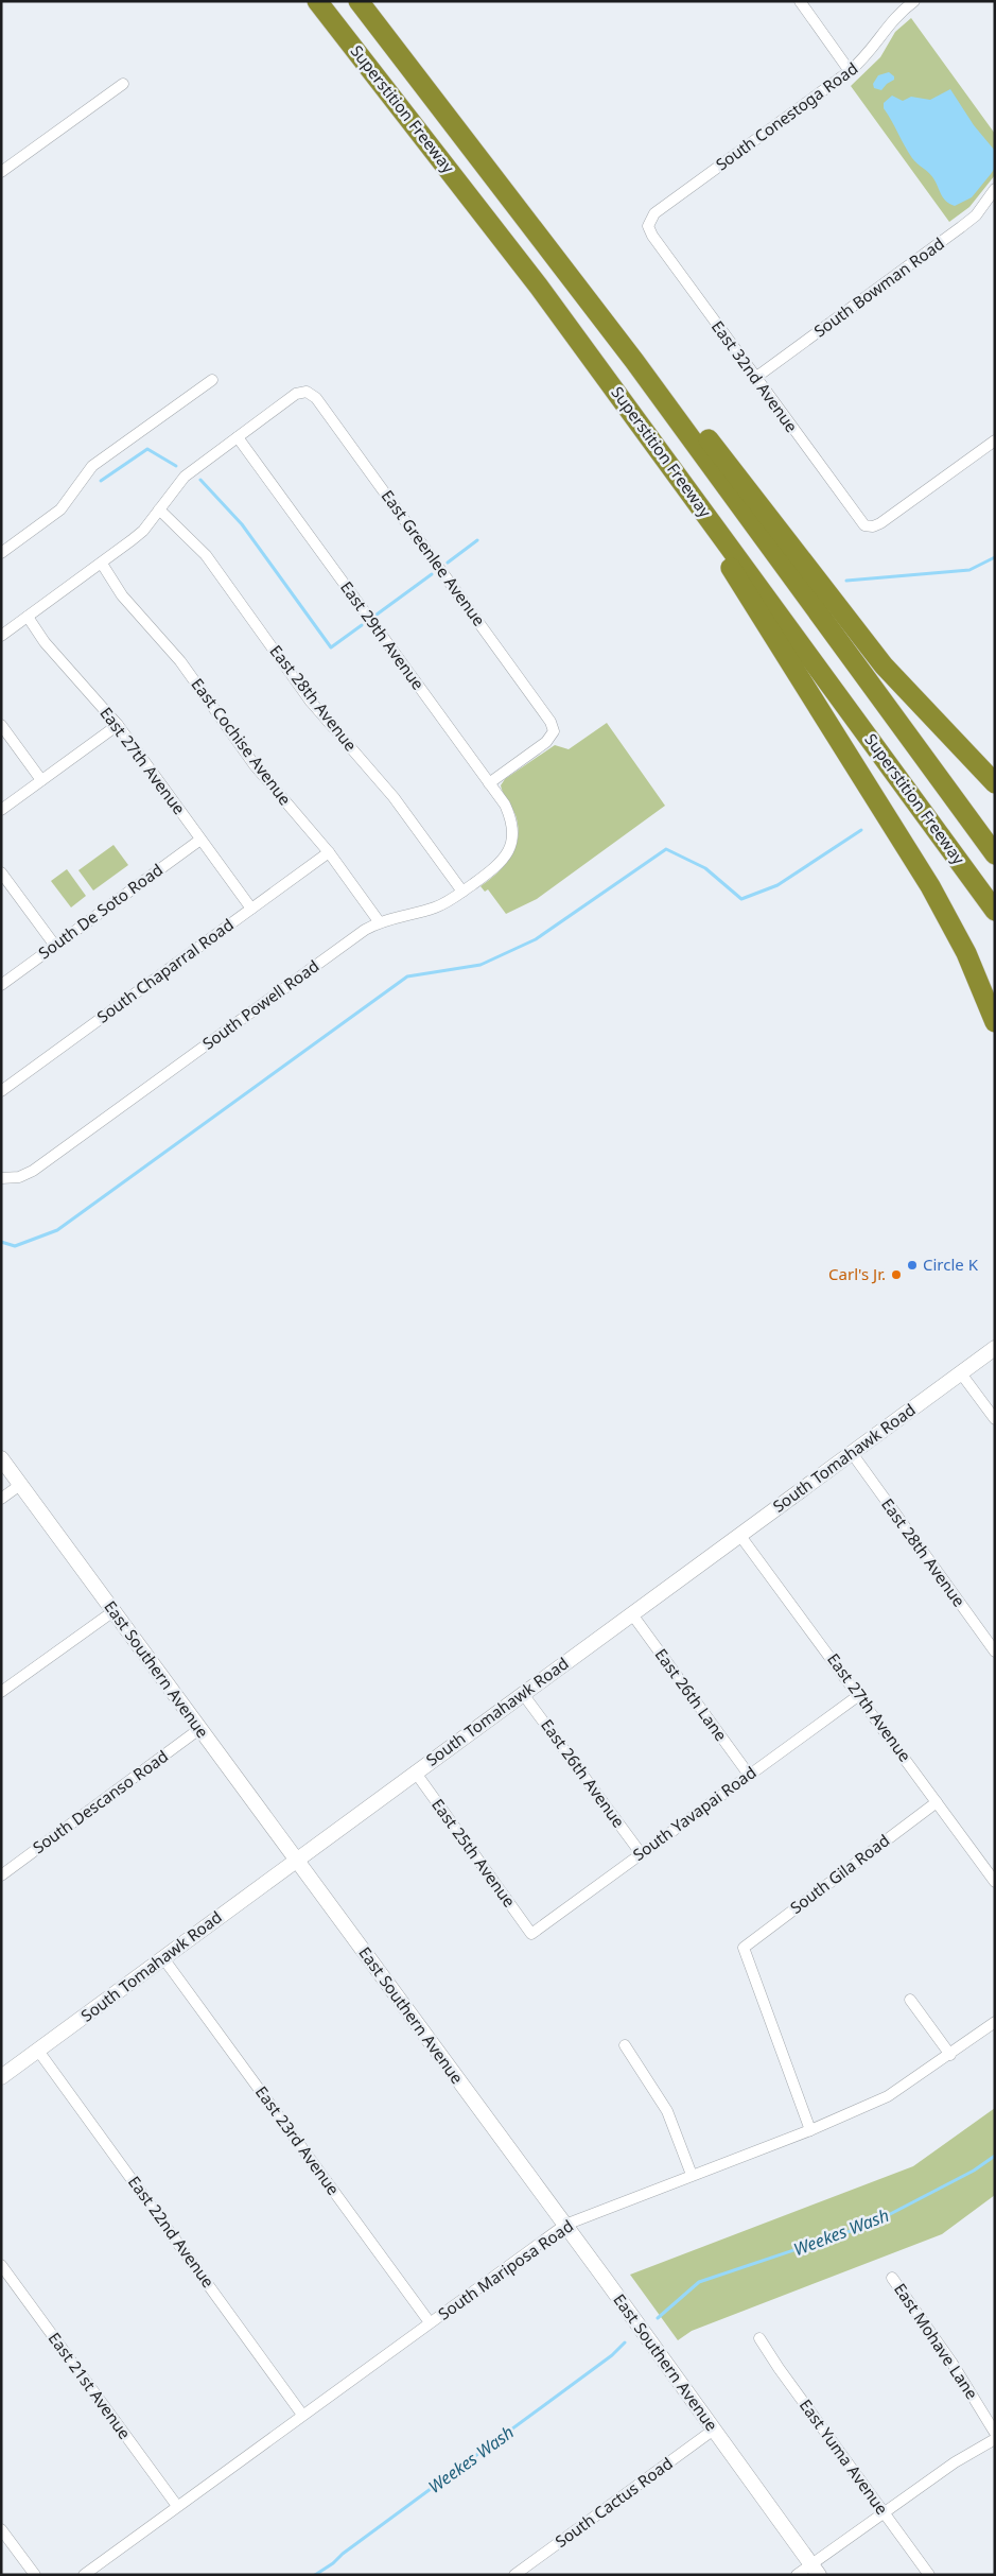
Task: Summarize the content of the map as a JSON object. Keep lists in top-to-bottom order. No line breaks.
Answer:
{"streets":{"highway":["Superstition Freeway"],"main road":["South Tomahawk Road","East Southern Avenue"],"street":["South Conestoga Road","South Bowman Road","East 32nd Avenue","East Greenlee Avenue","East 29th Avenue","East 28th Avenue","East Cochise Avenue","East 27th Avenue","South De Soto Road","South Chaparral Road","South Powell Road","East 26th Lane","East 26th Avenue","South Descanso Road","South Yavapai Road","East 25th Avenue","South Gila Road","East 23rd Avenue","East 22nd Avenue","South Mariposa Road","East Mohave Lane","East 21st Avenue","East Yuma Avenue","South Cactus Road"]},"crossings":[["South Conestoga Road","East 32nd Avenue"],["South Bowman Road","East 32nd Avenue"],["East Greenlee Avenue","East 29th Avenue"],["East 29th Avenue","South Powell Road"],["East 28th Avenue","South Powell Road"],["East 28th Avenue","South Tomahawk Road"],["East Cochise Avenue","South Chaparral Road"],["East Cochise Avenue","South Powell Road"],["East 27th Avenue","South De Soto Road"],["East 27th Avenue","South Chaparral Road"],["East 27th Avenue","South Tomahawk Road"],["East 27th Avenue","South Yavapai Road"],["East 27th Avenue","South Gila Road"],["South Tomahawk Road","East Southern Avenue"],["South Tomahawk Road","East 26th Lane"],["South Tomahawk Road","East 26th Avenue"],["South Tomahawk Road","East 25th Avenue"],["South Tomahawk Road","East 23rd Avenue"],["South Tomahawk Road","East 22nd Avenue"],["East Southern Avenue","South Descanso Road"],["East Southern Avenue","South Mariposa Road"],["East Southern Avenue","South Cactus Road"],["East 26th Lane","South Yavapai Road"],["East 26th Avenue","South Yavapai Road"],["South Yavapai Road","East 25th Avenue"],["South Gila Road","South Mariposa Road"],["East 23rd Avenue","South Mariposa Road"],["East 22nd Avenue","South Mariposa Road"],["South Mariposa Road","East 21st Avenue"]],"water":["Weekes Wash"],"places":["Circle K","Carl's Jr."]}
